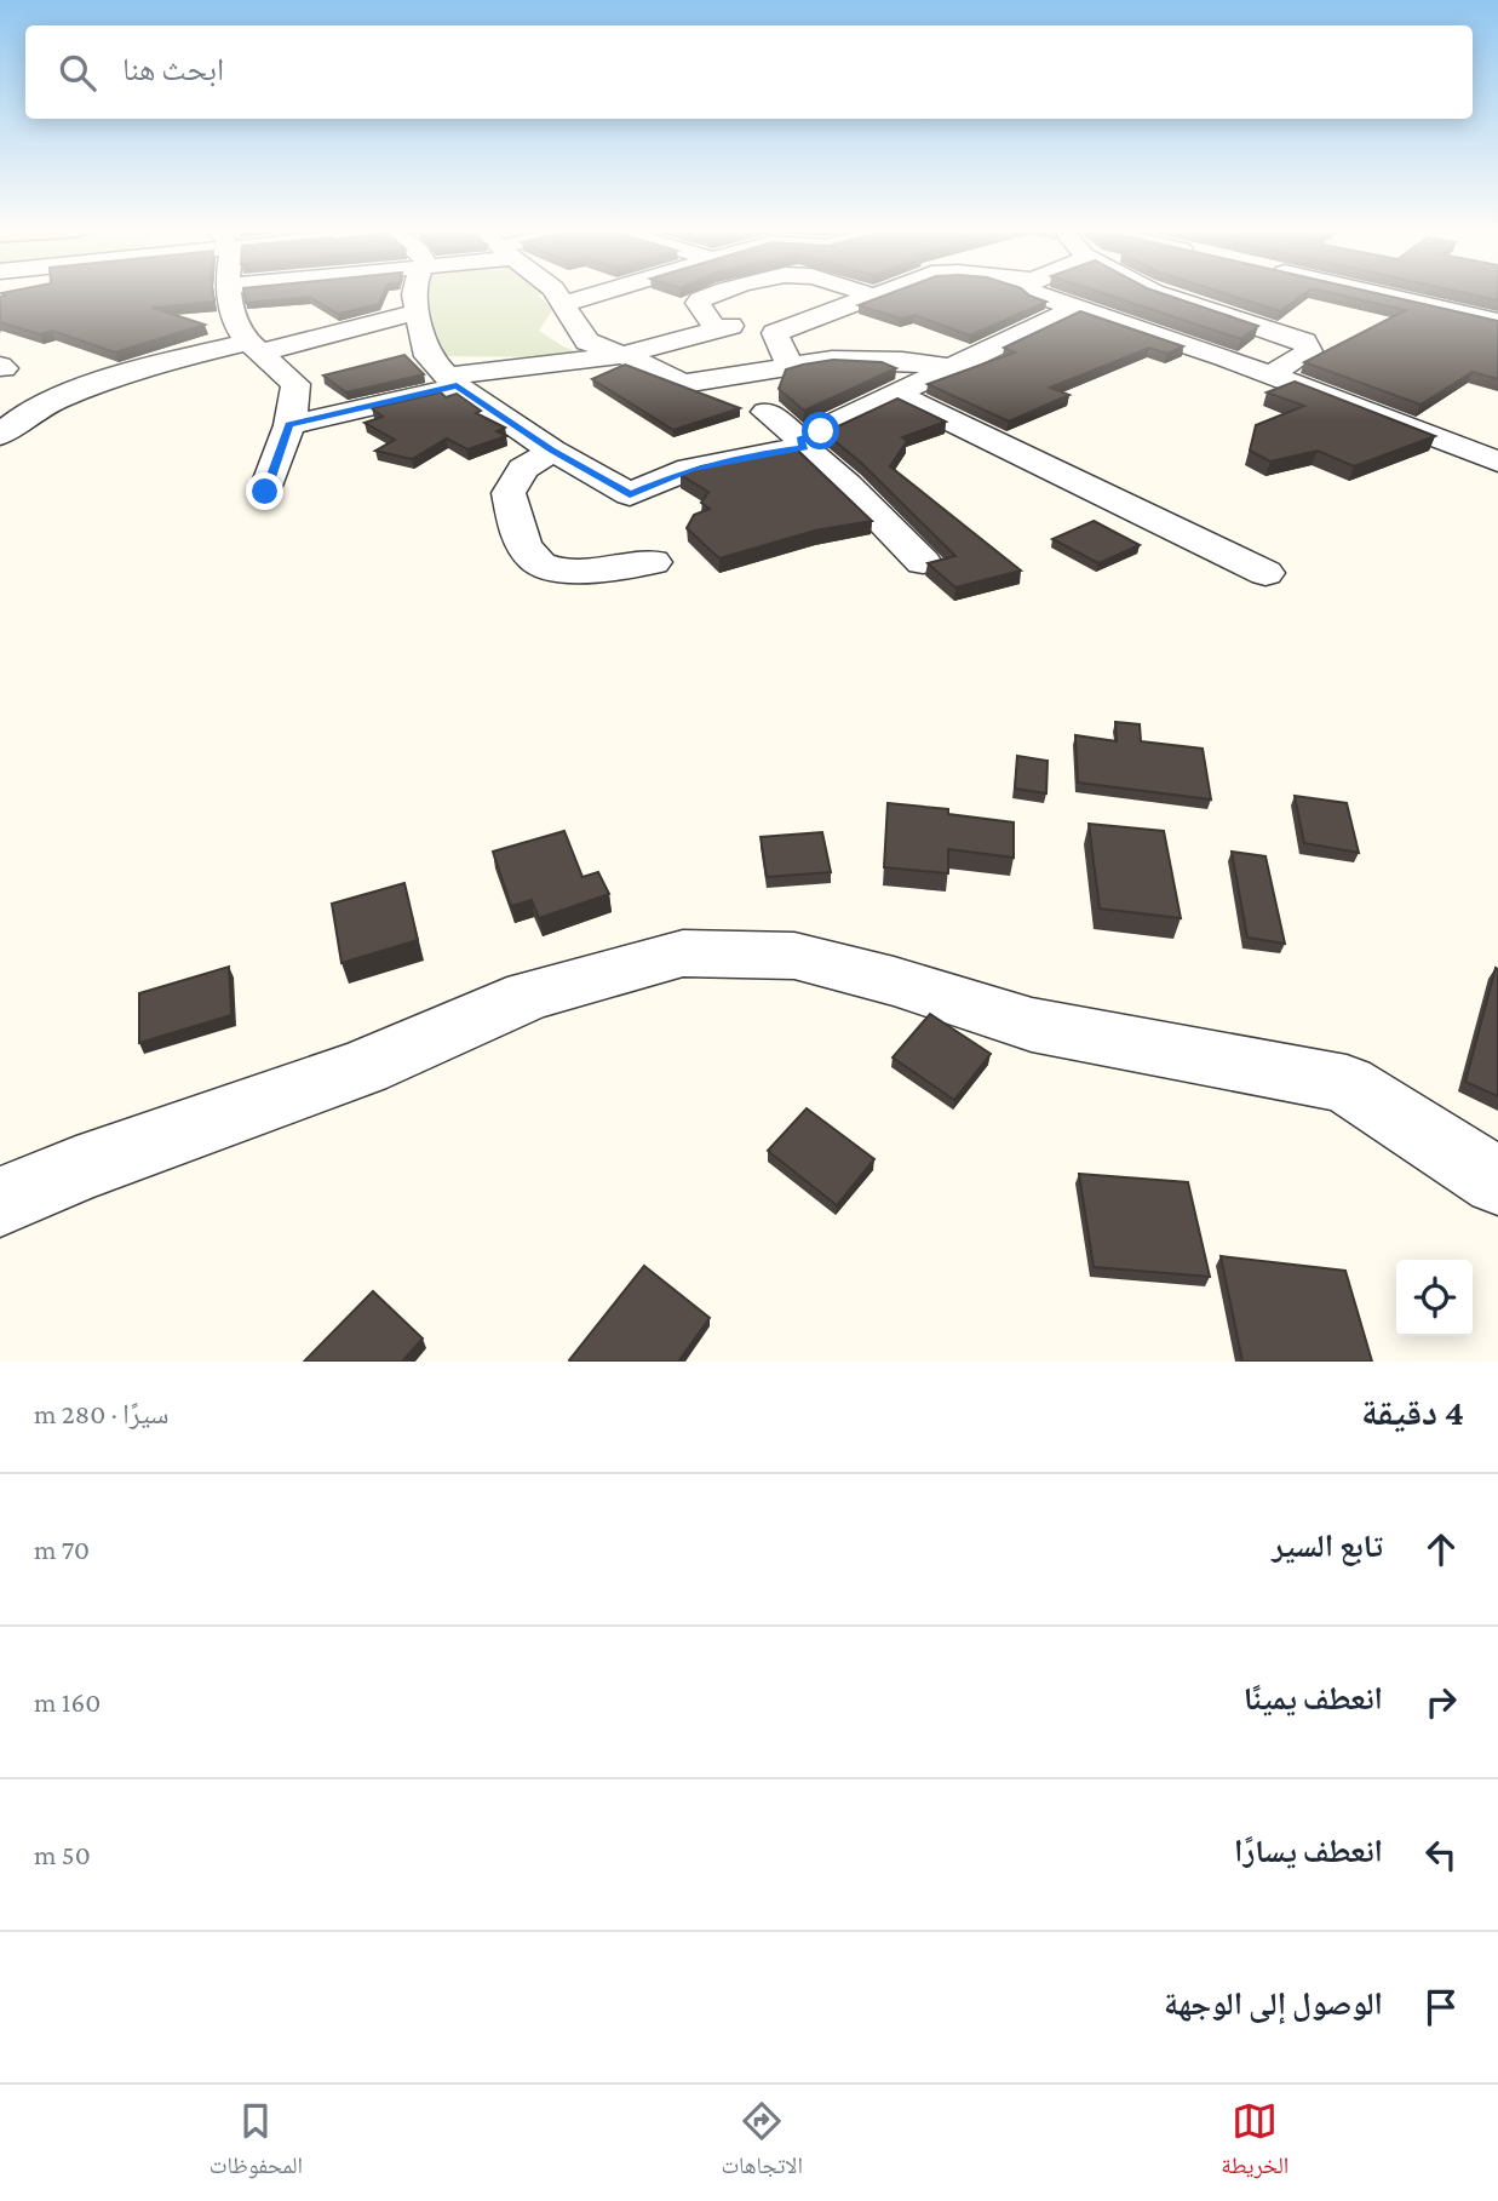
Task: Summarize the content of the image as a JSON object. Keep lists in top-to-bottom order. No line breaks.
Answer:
{"page":{"search":"ابحث هنا","heading":["4 دقيقة","سيرًا · 280 m"],"list":[["تابع السير","70 m"],["انعطف يمينًا","160 m"],["انعطف يسارًا","50 m"],"الوصول إلى الوجهة"],"nav":["الخريطة","الاتجاهات","المحفوظات"]}}
